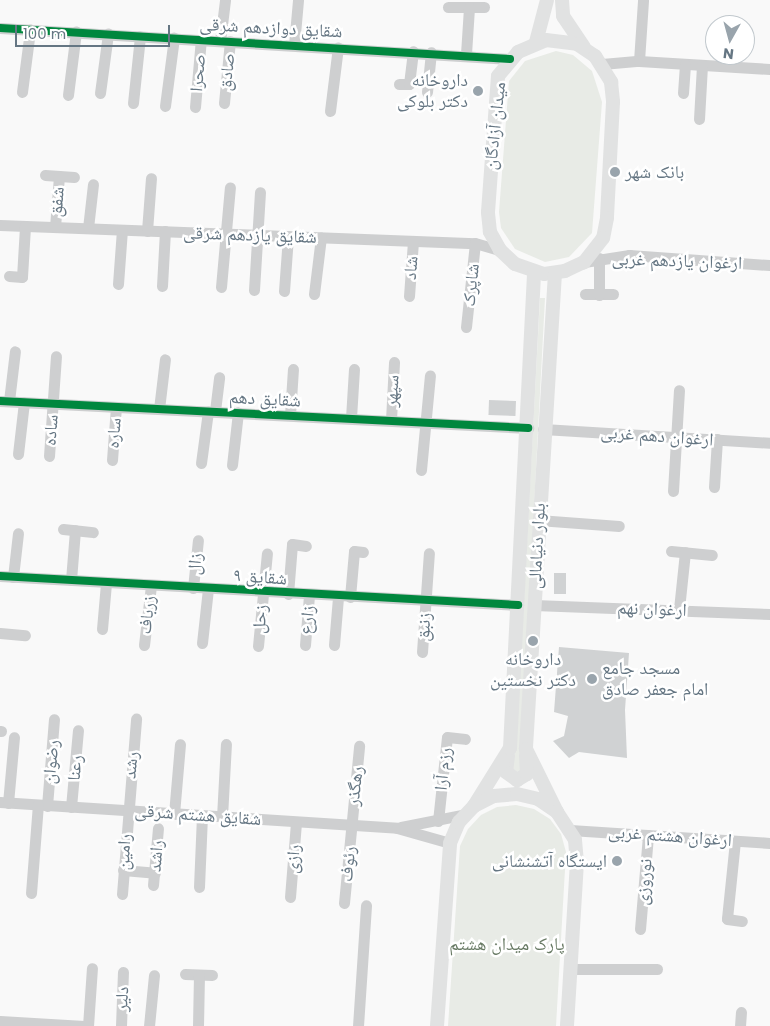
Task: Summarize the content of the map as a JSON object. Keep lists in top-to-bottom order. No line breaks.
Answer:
{"streets":{"main road":["میدان آزادگان","بلوار دنیامالی"],"street":["شقایق دوازدهم شرقی","صادق","صحرا","شفق","شقایق یازدهم شرقی","ارغوان یازدهم غربی","شاد","شاپرک","سپهر","شقایق دهم","ساده","ساره","ارغوان دهم غربی","زال","شقایق ۹","ارغوان نهم","زرباف","زحل","زارع","زنبق","رضوان","رشد","رعنا","رزم آرا","رهگذر","شقایق هشتم شرقی","ارغوان هشتم غربی","رامین","راشد","رازی","رئوف","نوروزی","دلیر"]},"crossings":[["شقایق دوازدهم شرقی","صادق"],["شقایق دوازدهم شرقی","صحرا"],["شقایق دوازدهم شرقی","میدان آزادگان"],["میدان آزادگان","شقایق یازدهم شرقی"],["میدان آزادگان","ارغوان یازدهم غربی"],["میدان آزادگان","بلوار دنیامالی"],["شفق","شقایق یازدهم شرقی"],["شقایق یازدهم شرقی","شاد"],["شقایق یازدهم شرقی","شاپرک"],["سپهر","شقایق دهم"],["شقایق دهم","ساده"],["شقایق دهم","ساره"],["شقایق دهم","بلوار دنیامالی"],["ارغوان دهم غربی","بلوار دنیامالی"],["بلوار دنیامالی","شقایق ۹"],["بلوار دنیامالی","ارغوان نهم"],["بلوار دنیامالی","شقایق هشتم شرقی"],["زال","شقایق ۹"],["شقایق ۹","زرباف"],["شقایق ۹","زحل"],["شقایق ۹","زارع"],["شقایق ۹","زنبق"],["رضوان","شقایق هشتم شرقی"],["رشد","شقایق هشتم شرقی"],["رشد","رامین"],["رعنا","شقایق هشتم شرقی"],["رزم آرا","شقایق هشتم شرقی"],["رهگذر","شقایق هشتم شرقی"],["رهگذر","رئوف"],["شقایق هشتم شرقی","رامین"],["شقایق هشتم شرقی","رازی"],["شقایق هشتم شرقی","رئوف"],["ارغوان هشتم غربی","نوروزی"],["رامین","راشد"]],"parks":["پارک میدان هشتم"],"places":["داروخانه دکتر بلوکی","بانک شهر","داروخانه دکتر نخستین","مسجد جامع امام جعفر صادق","ایستگاه آتشنشانی"],"scale_bar":"100 m","north":"bottom"}
